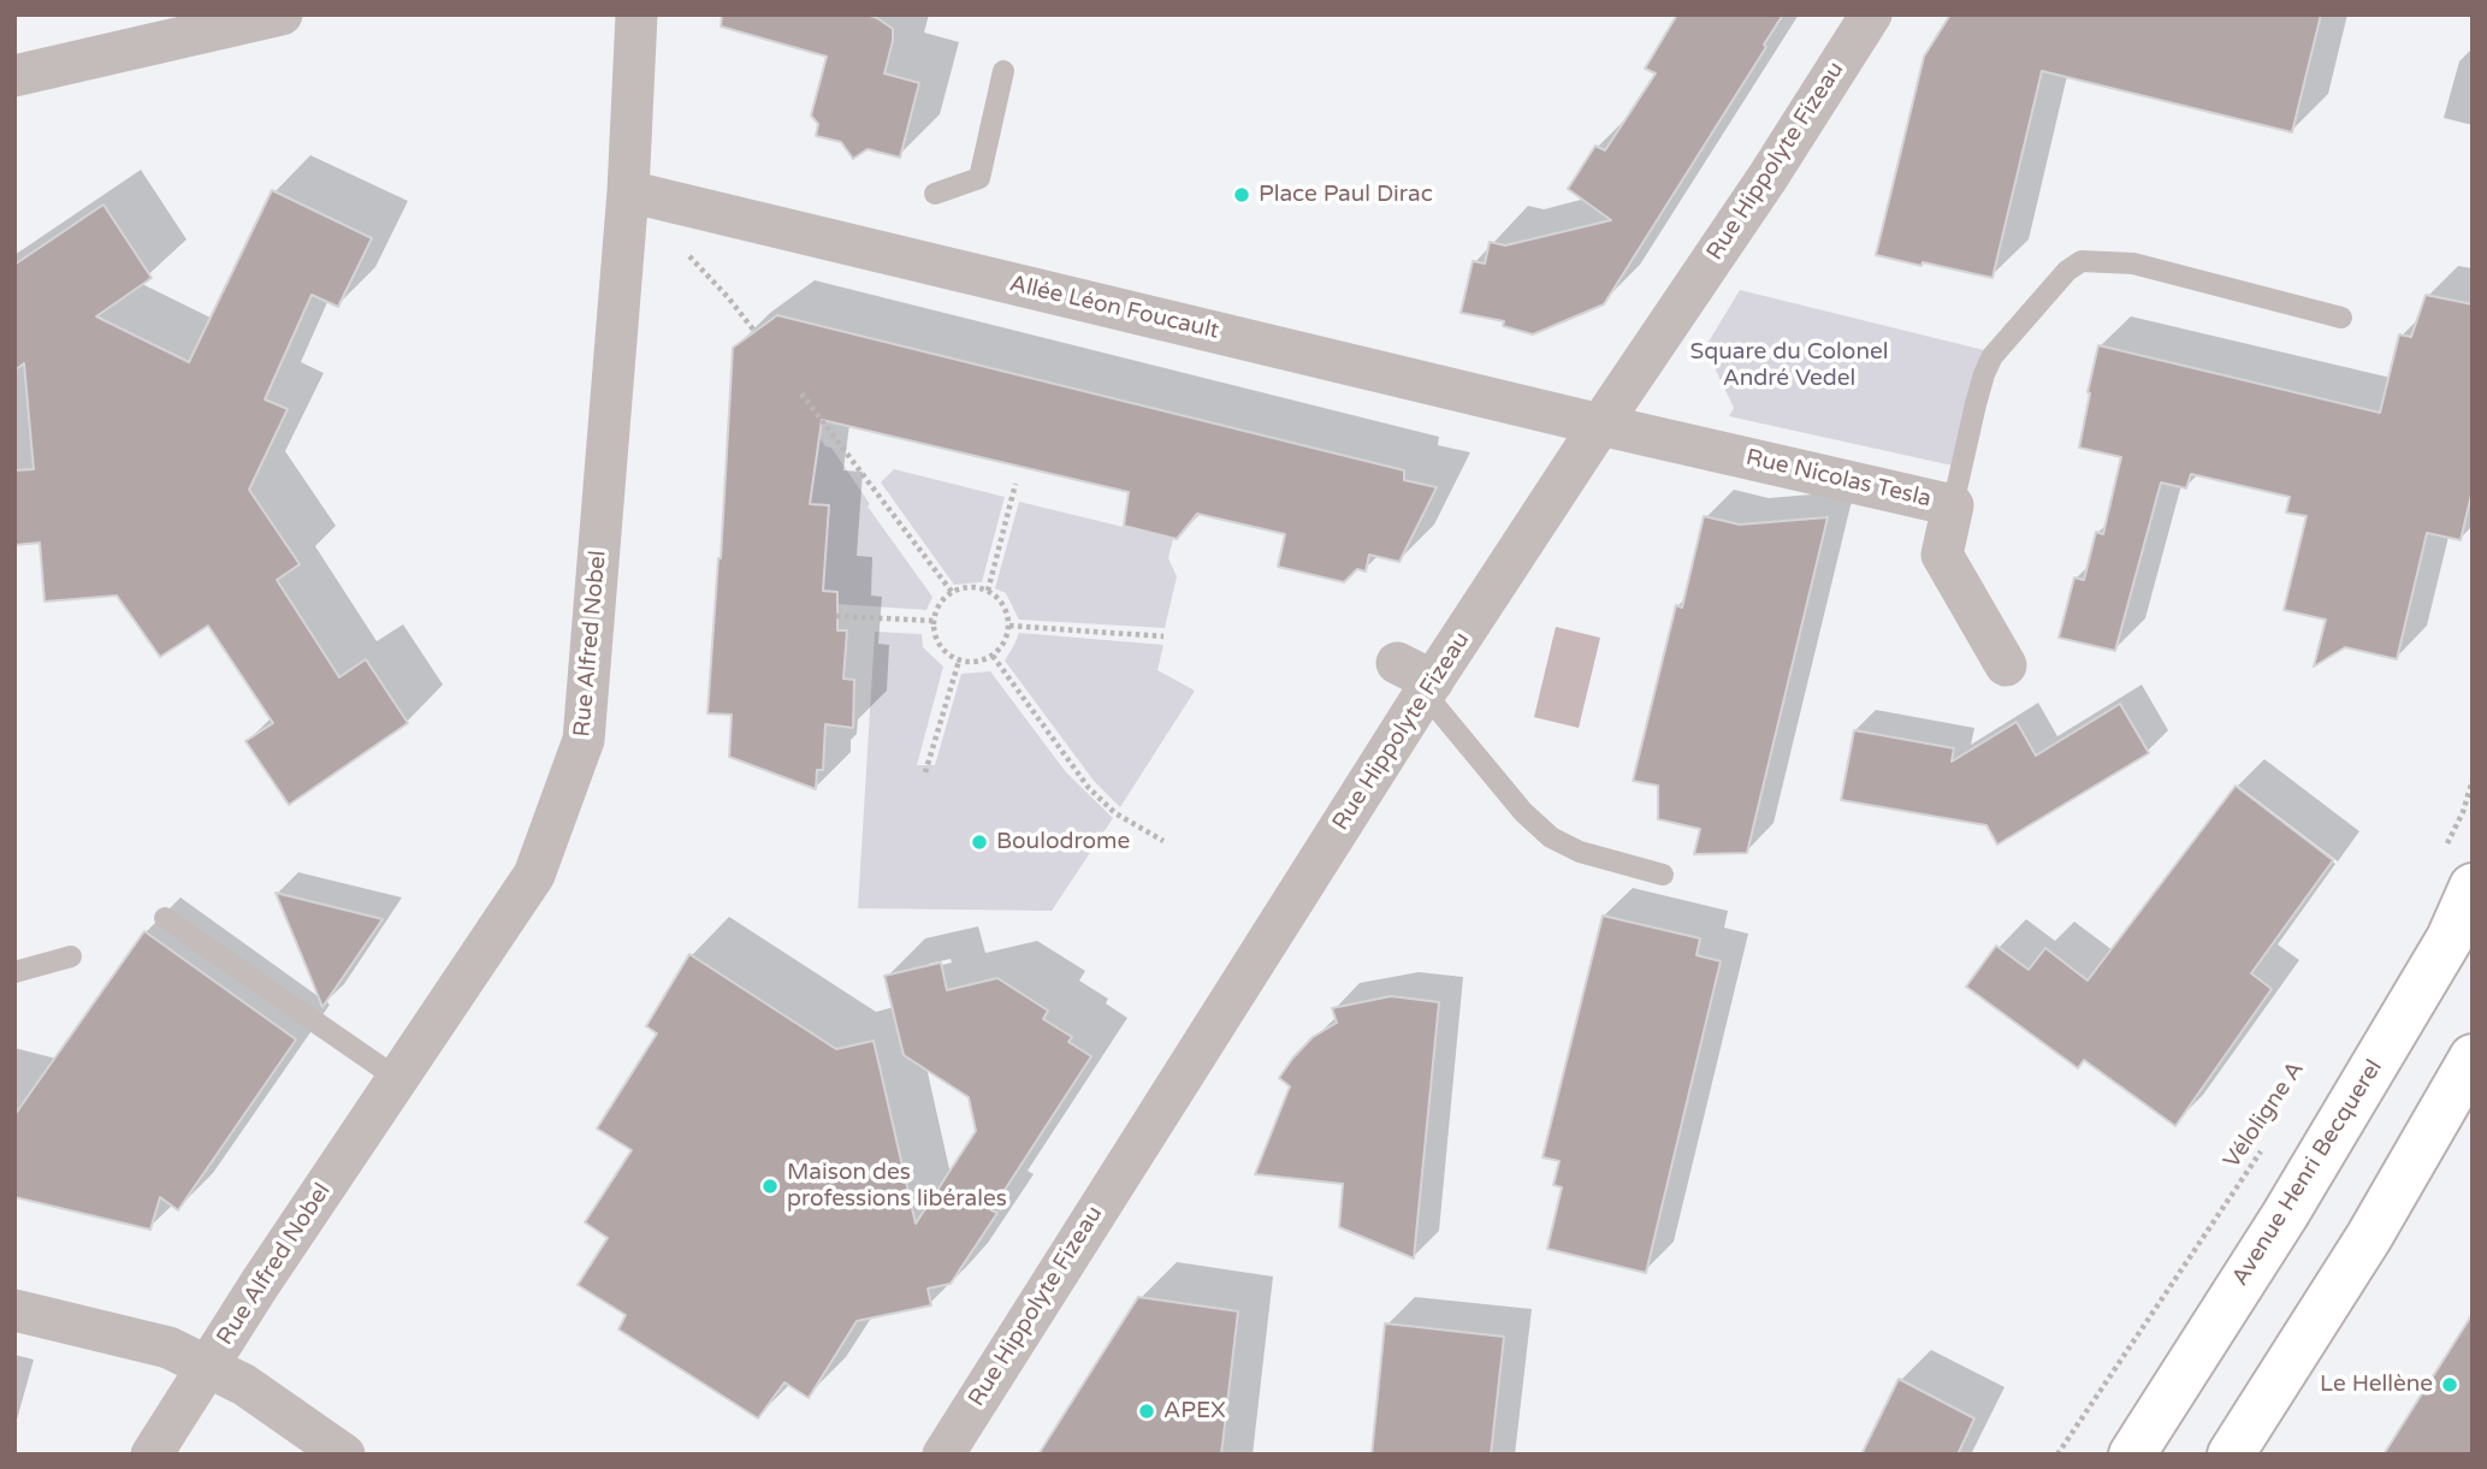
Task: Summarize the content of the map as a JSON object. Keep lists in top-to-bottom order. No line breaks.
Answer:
{"streets":{"main road":["Avenue Henri Becquerel"],"street":["Rue Hippolyte Fizeau","Allée Léon Foucault","Rue Nicolas Tesla","Rue Alfred Nobel"],"path":["Véloligne A"]},"crossings":[["Rue Hippolyte Fizeau","Allée Léon Foucault"],["Rue Hippolyte Fizeau","Rue Nicolas Tesla"],["Allée Léon Foucault","Rue Nicolas Tesla"],["Allée Léon Foucault","Rue Alfred Nobel"]],"parks":["Square du Colonel André Vedel"],"places":["Place Paul Dirac","Boulodrome","Maison des professions libérales","Le Hellène","APEX"]}
